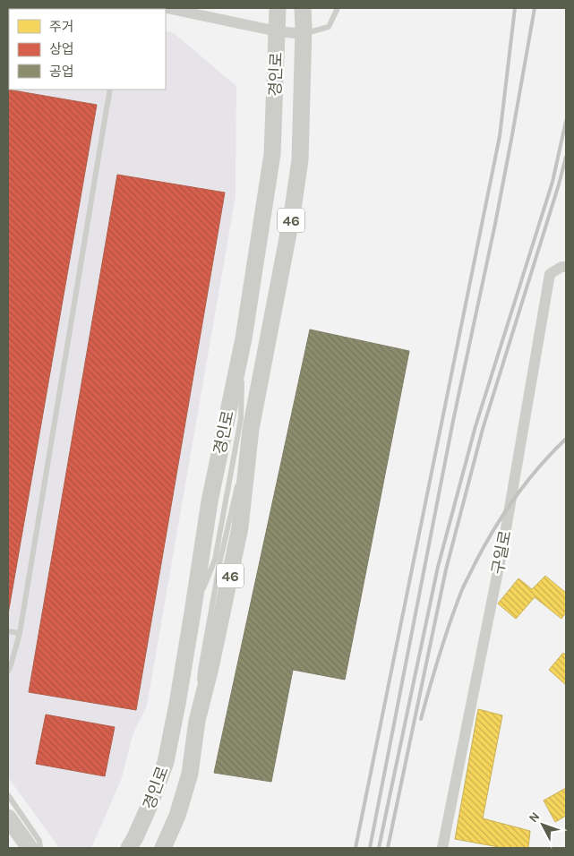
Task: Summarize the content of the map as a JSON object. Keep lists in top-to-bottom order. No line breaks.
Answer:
{"streets":{"main road":["경인로","46"],"street":["구일로"]},"legend":["주거","상업","공업"],"north":"top left"}
